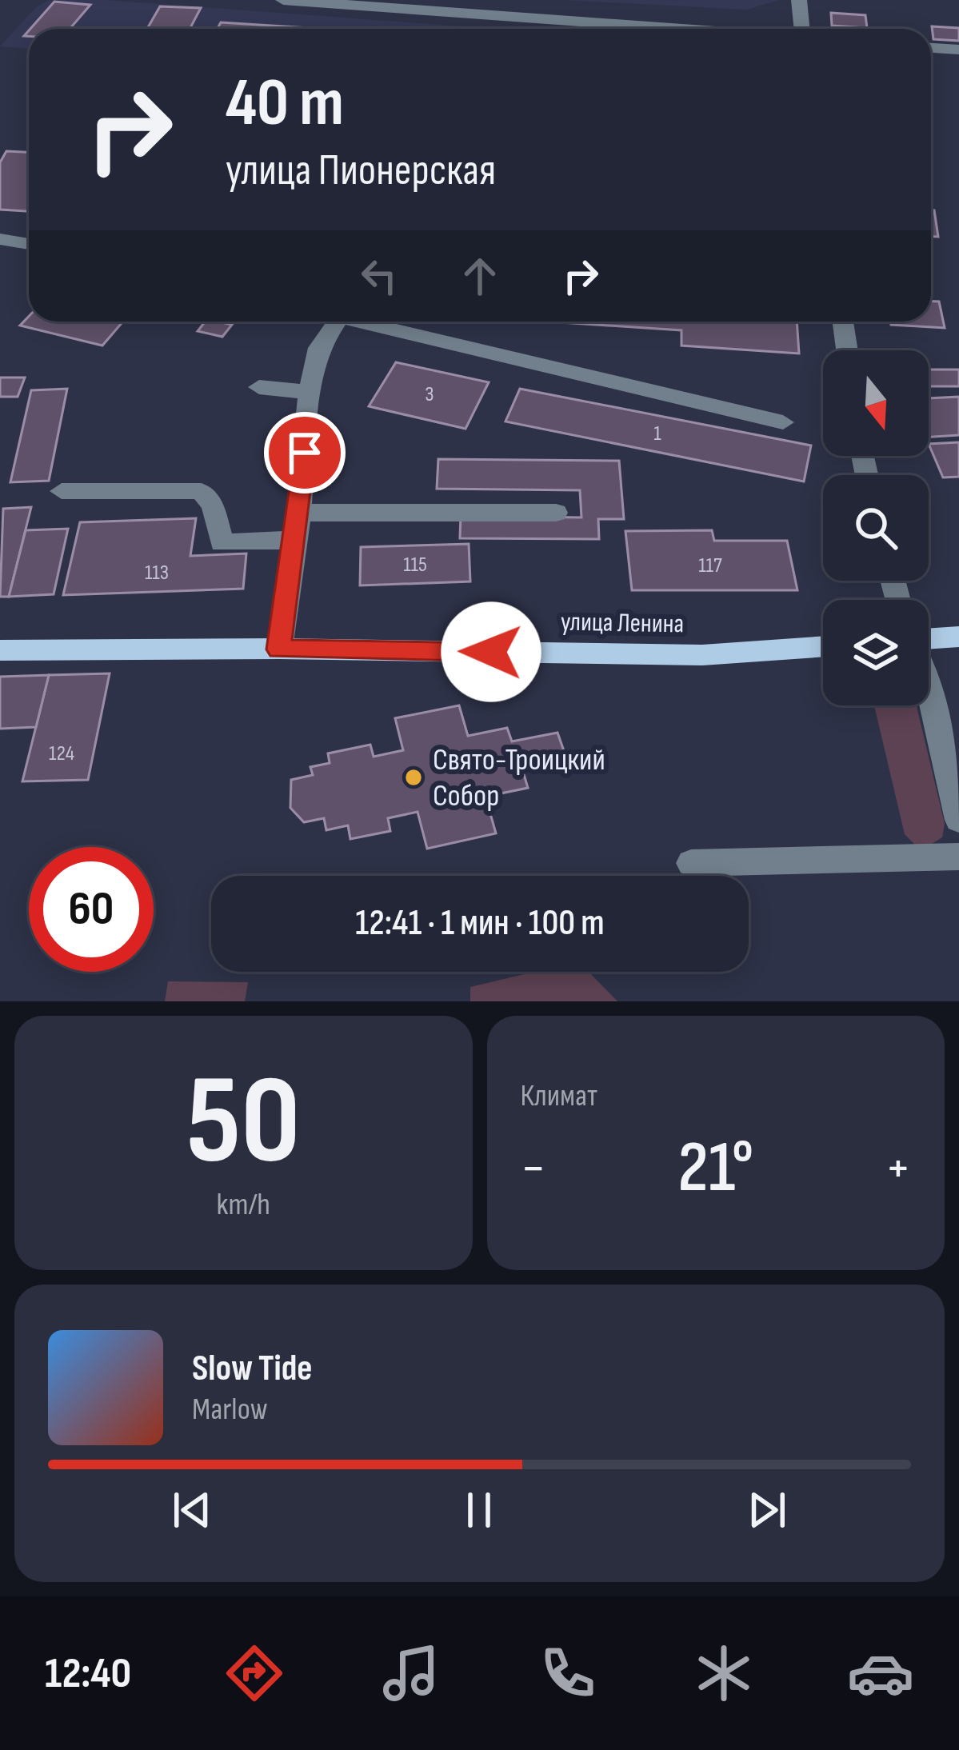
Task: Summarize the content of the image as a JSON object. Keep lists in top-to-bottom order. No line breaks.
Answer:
{"streets":{"main road":["улица Ленина"]},"places":["Свято-Троицкий Собор"],"house_numbers":["3","1","115","117","113","124"],"north":"bottom","page":{"turn":["40 m","улица Пионерская"],"limit":"60","trip":"12:41 · 1 мин · 100 m","tile":[["50","km/h"],"Климат"],"heat":["−","21°","+"],"song":["Slow Tide","Marlow"],"tabs":"12:40"}}
